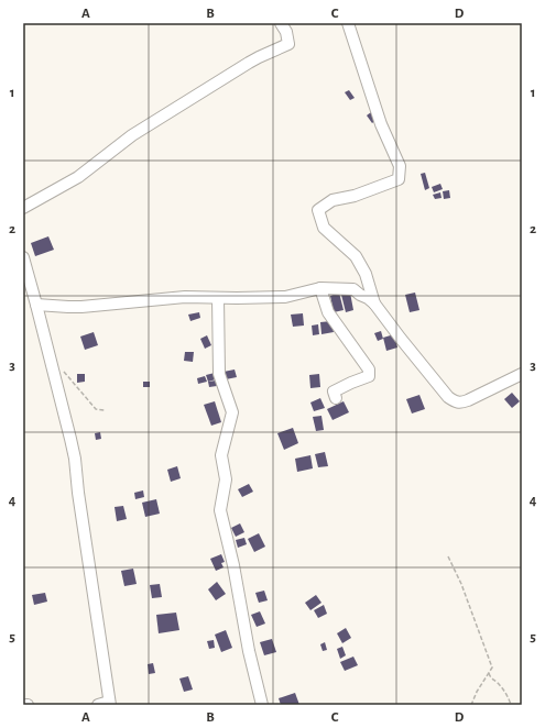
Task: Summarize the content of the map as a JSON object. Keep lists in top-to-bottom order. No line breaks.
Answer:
{"grid":{"columns":["A","B","C","D"],"rows":["1","2","3","4","5"]}}
